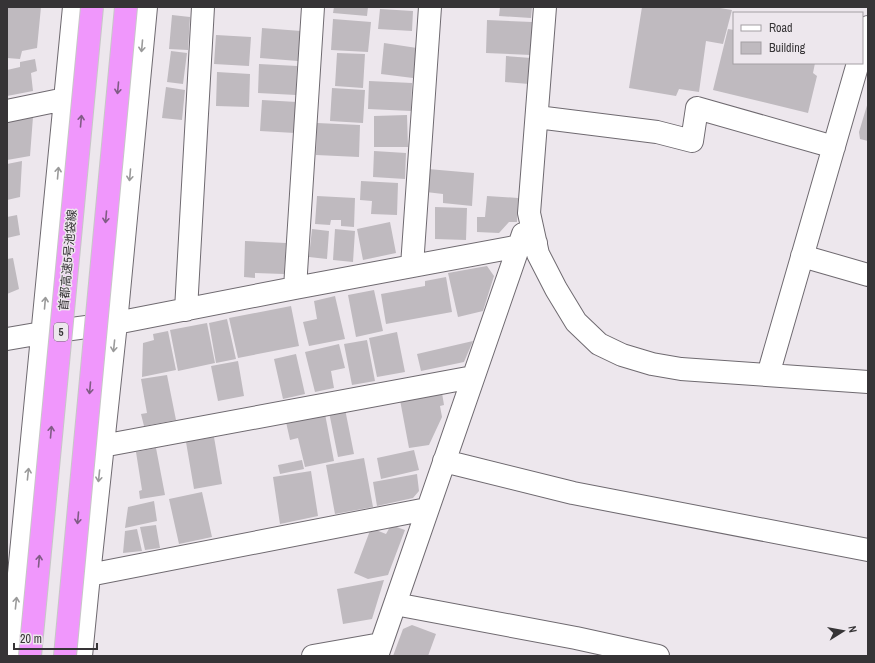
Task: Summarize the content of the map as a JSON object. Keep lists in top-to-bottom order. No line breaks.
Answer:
{"streets":{"highway":["首都高速5号池袋線","5"]},"legend":["Road","Building"],"scale_bar":"20 m","north":"right"}
